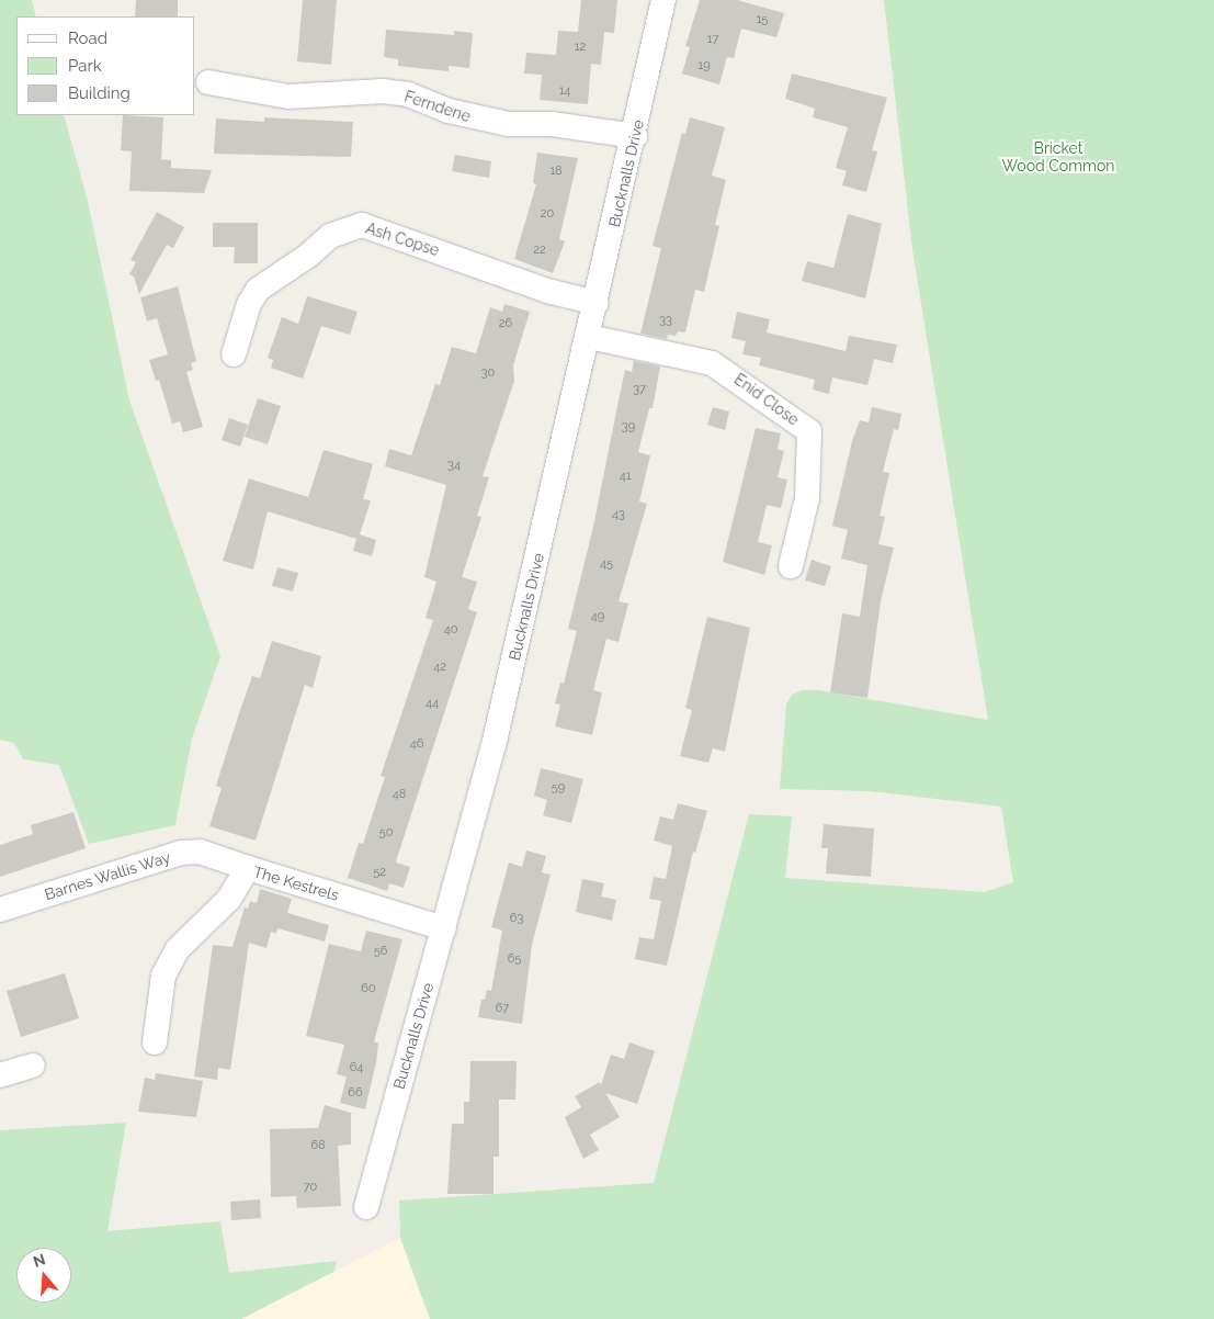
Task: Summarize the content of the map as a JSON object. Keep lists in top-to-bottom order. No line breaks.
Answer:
{"streets":{"street":["Ferndene","Bucknalls Drive","Ash Copse","Enid Close","Barnes Wallis Way","The Kestrels"]},"crossings":[["Ferndene","Bucknalls Drive"],["Bucknalls Drive","Ash Copse"],["Bucknalls Drive","Enid Close"],["Bucknalls Drive","The Kestrels"],["Barnes Wallis Way","The Kestrels"]],"parks":["Bricket Wood Common"],"house_numbers":["15","17","12","19","14","18","20","22","33","26","30","37","39","34","41","43","45","49","40","42","44","46","59","48","50","52","63","56","65","60","67","64","66","68","70"],"legend":["Road","Park","Building"],"north":"top"}
